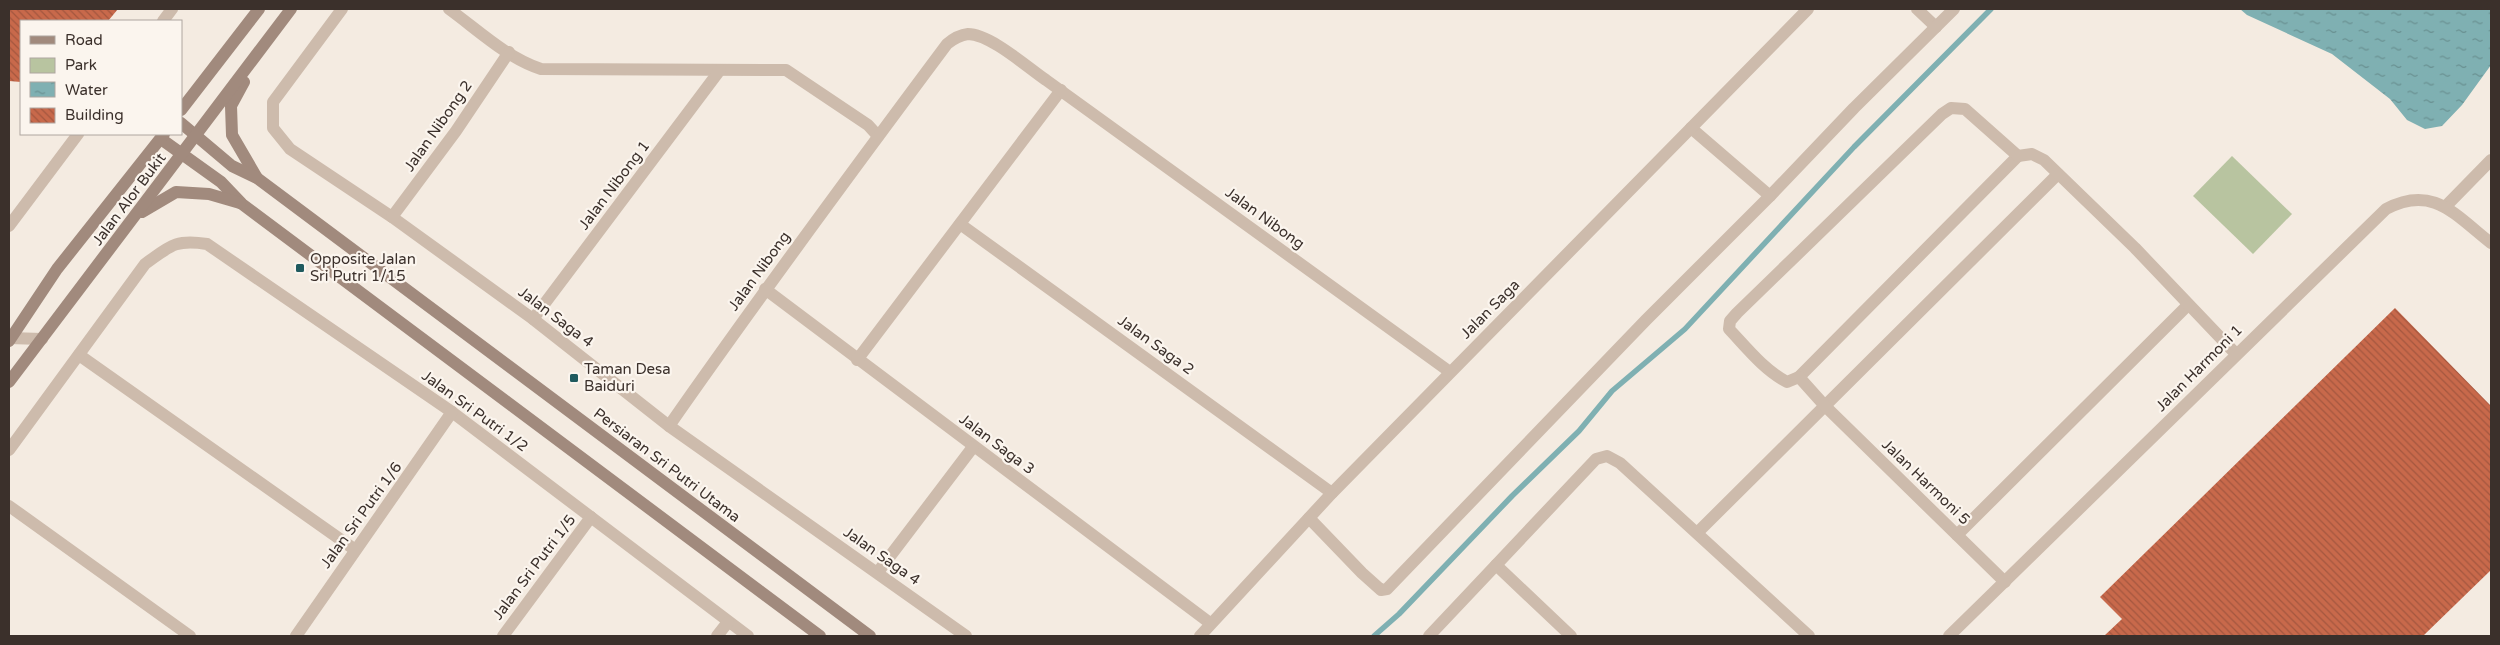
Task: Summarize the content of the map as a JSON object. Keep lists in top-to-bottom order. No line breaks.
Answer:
{"streets":{"main road":["Jalan Alor Bukit","Persiaran Sri Putri Utama"],"street":["Jalan Nibong 2","Jalan Nibong 1","Jalan Nibong","Jalan Saga","Jalan Saga 4","Jalan Saga 2","Jalan Harmoni 1","Jalan Sri Putri 1/2","Jalan Saga 3","Jalan Harmoni 5","Jalan Sri Putri 1/6","Jalan Sri Putri 1/5"]},"crossings":[["Jalan Nibong 2","Jalan Saga 4"],["Jalan Nibong 1","Jalan Saga 4"],["Jalan Alor Bukit","Persiaran Sri Putri Utama"],["Jalan Nibong","Jalan Saga"],["Jalan Nibong","Jalan Saga 4"],["Jalan Nibong","Jalan Saga 3"],["Jalan Saga","Jalan Saga 2"],["Jalan Saga","Jalan Saga 3"],["Jalan Harmoni 1","Jalan Harmoni 5"],["Jalan Sri Putri 1/2","Jalan Sri Putri 1/6"],["Jalan Sri Putri 1/2","Jalan Sri Putri 1/5"]],"places":{"transit":["Opposite Jalan Sri Putri 1/15","Taman Desa Baiduri"]},"legend":["Road","Park","Water","Building"]}
